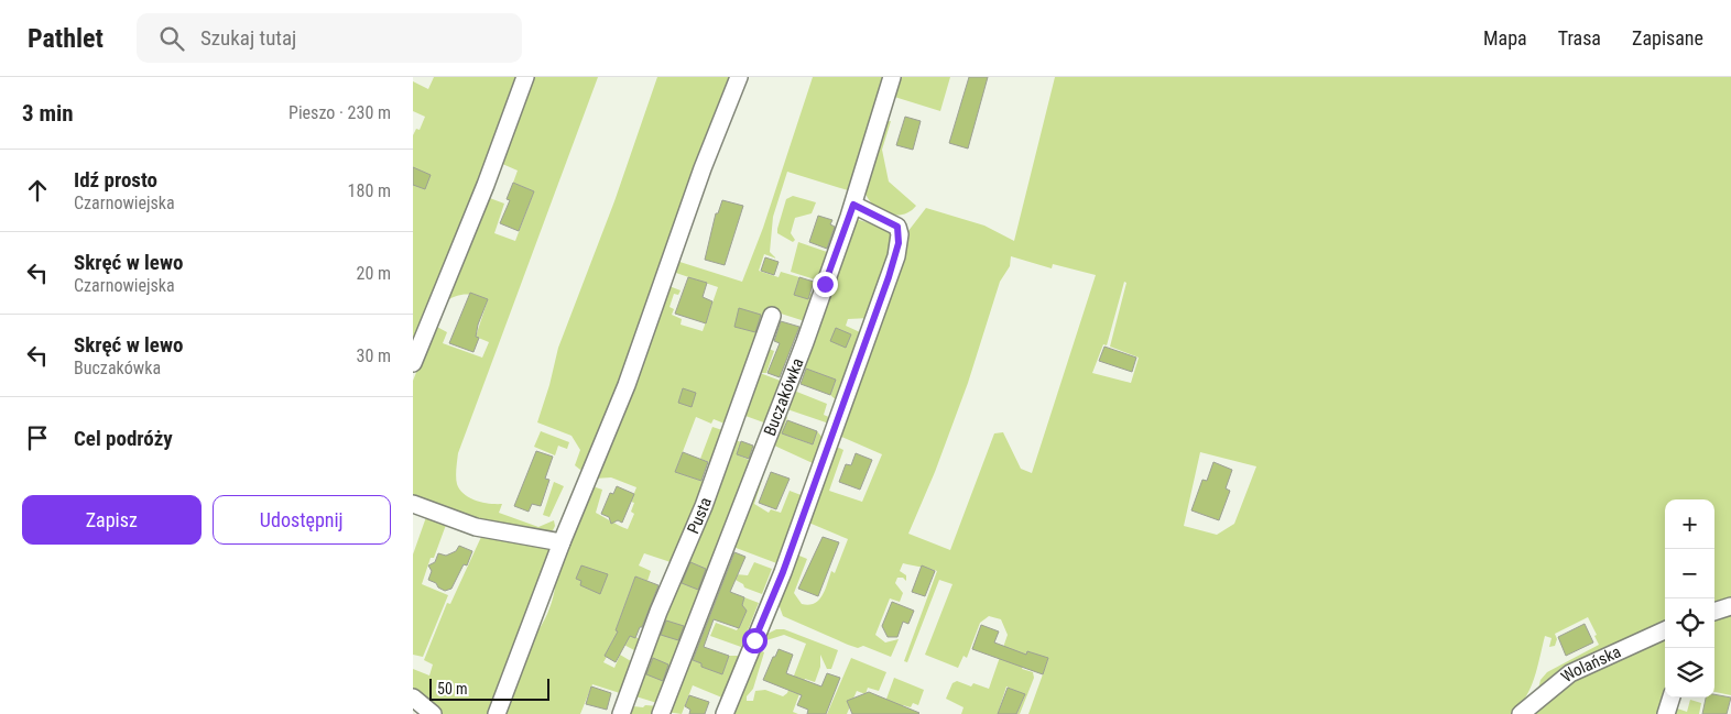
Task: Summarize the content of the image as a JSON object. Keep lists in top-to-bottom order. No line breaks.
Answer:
{"streets":{"street":["Buczakówka","Pusta","Wolańska"]},"scale_bar":"50 m","page":{"header":"Pathlet","search":"Szukaj tutaj","nav":["Mapa","Trasa","Zapisane"],"heading":["3 min","Pieszo · 230 m"],"list":[["Idź prosto","Czarnowiejska","180 m"],["Skręć w lewo","Czarnowiejska","20 m"],["Skręć w lewo","Buczakówka","30 m"],"Cel podróży"],"buttons":["Zapisz","Udostępnij"],"map_buttons":["+","−"],"scale":"50 m"}}
